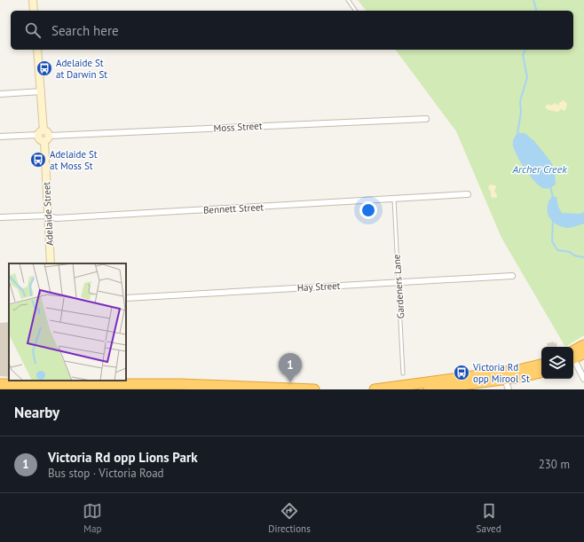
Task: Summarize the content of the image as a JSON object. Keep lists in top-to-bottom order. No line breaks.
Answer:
{"streets":{"street":["Moss Street","Bennett Street","Adelaide Street","Hay Street"],"lane":["Gardeners Lane"]},"crossings":[["Moss Street","Adelaide Street"],["Bennett Street","Adelaide Street"],["Bennett Street","Gardeners Lane"],["Hay Street","Gardeners Lane"]],"water":["Archer Creek"],"places":{"bus stop":["Adelaide St at Darwin St","Adelaide St at Moss St","Victoria Rd opp Mirool St"]},"page":{"search":"Search here","pins":"1","heading":"Nearby","list":[{"mark":"1","name":"Victoria Rd opp Lions Park","note":"Bus stop · Victoria Road","value":"230 m"}],"nav":["Map","Directions","Saved"]}}
